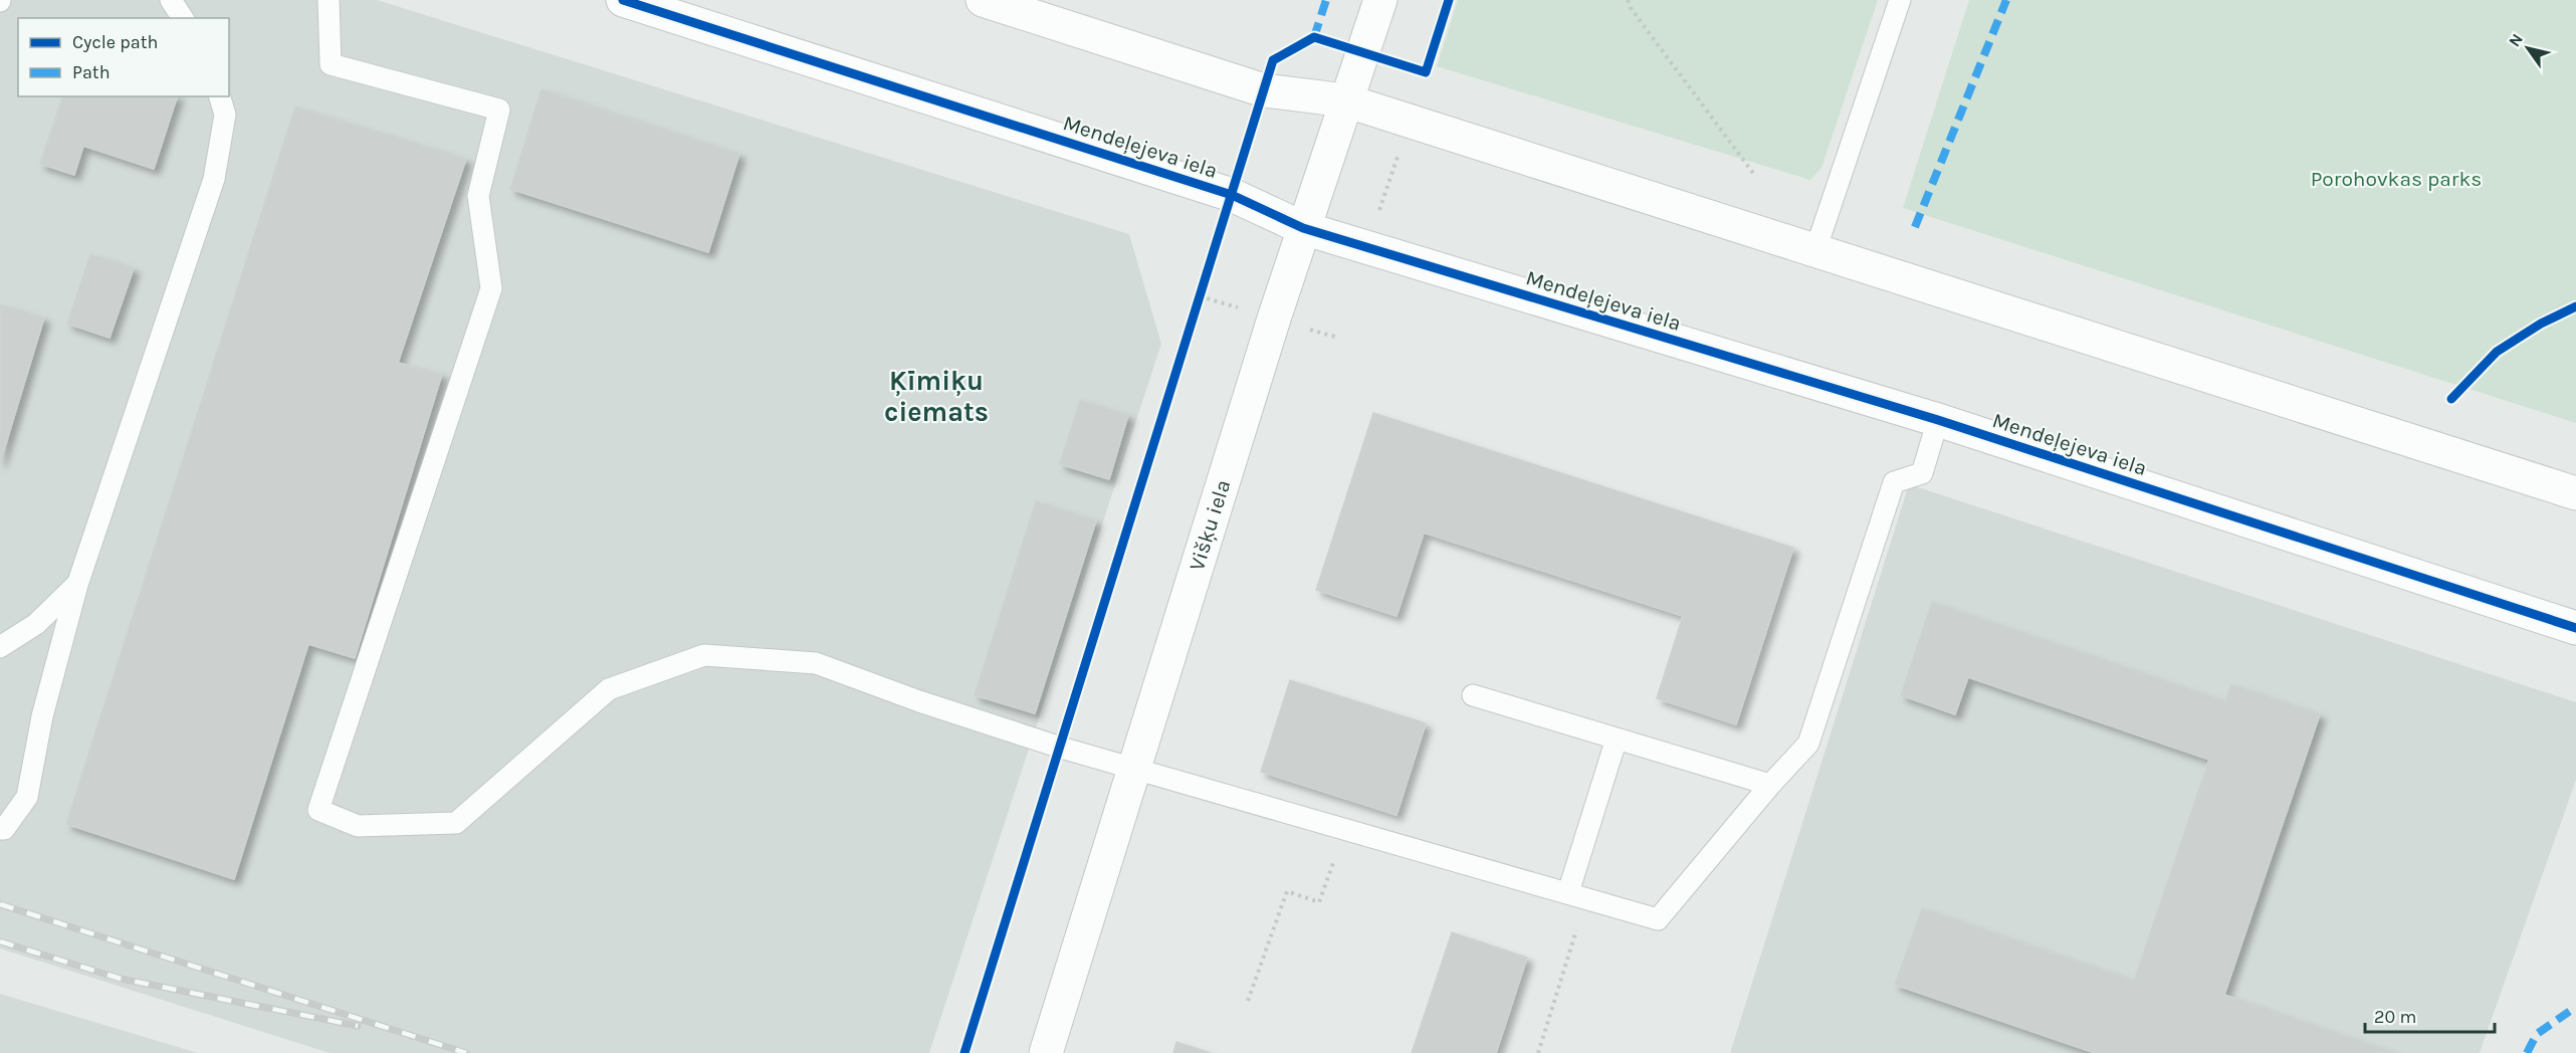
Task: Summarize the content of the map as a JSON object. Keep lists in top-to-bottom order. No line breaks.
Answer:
{"streets":{"street":["Mendeļejeva iela","Višķu iela"]},"crossings":[["Mendeļejeva iela","Višķu iela"]],"districts":["Ķīmiķu ciemats"],"parks":["Porohovkas parks"],"legend":["Cycle path","Path"],"scale_bar":"20 m","north":"top left"}
